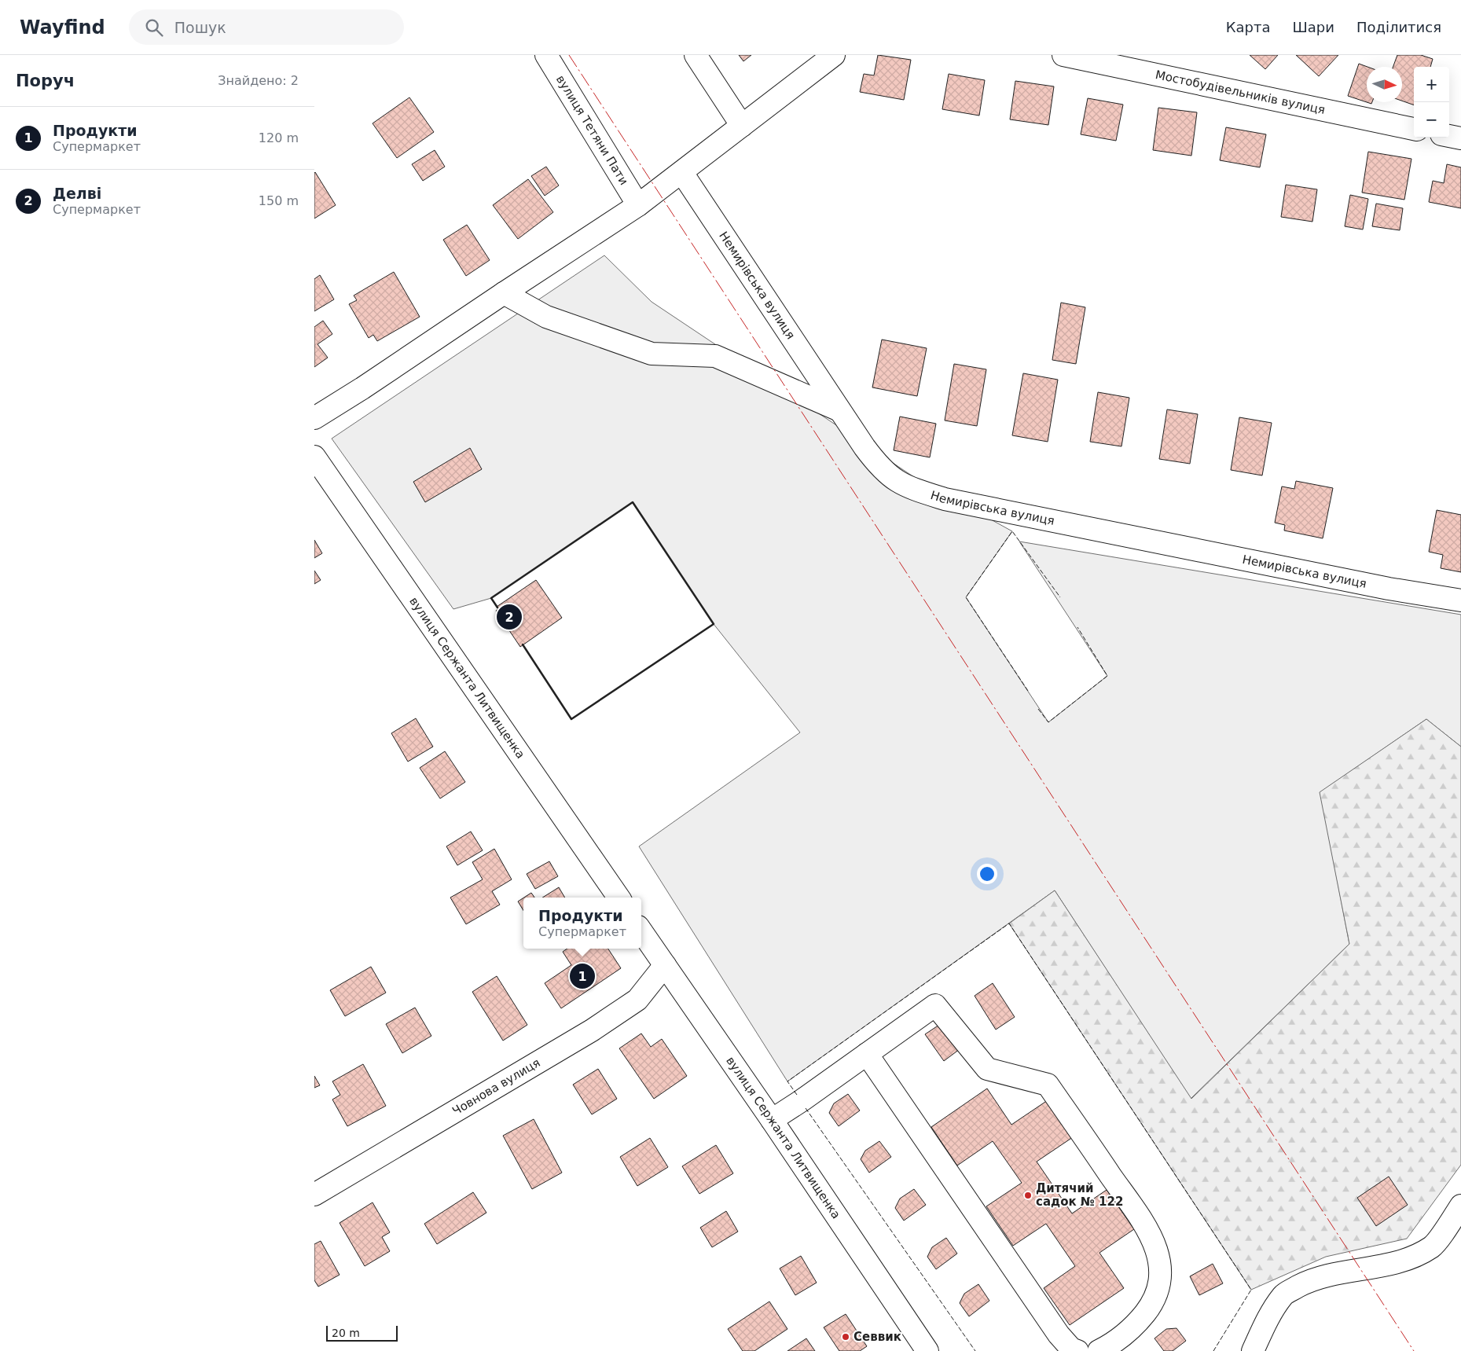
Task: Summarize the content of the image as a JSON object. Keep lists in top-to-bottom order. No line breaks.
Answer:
{"streets":{"street":["Мостобудівельників вулиця","вулиця Тетяни Пати","Немирівська вулиця","вулиця Сержанта Литвищенка","Човнова вулиця"]},"crossings":[["вулиця Сержанта Литвищенка","Човнова вулиця"]],"places":["Дитячий садок № 122","Севвик"],"scale_bar":"20 m","north":"right","page":{"header":"Wayfind","search":"Пошук","nav":["Карта","Шари","Поділитися"],"heading":["Поруч","Знайдено: 2"],"map_buttons":["+","−"],"list":[{"mark":"1","name":"Продукти","note":"Супермаркет","value":"120 m"},{"mark":"2","name":"Делві","note":"Супермаркет","value":"150 m"}],"pins":["2","1"],"popup":["Продукти","Супермаркет"],"scale":"20 m"}}
